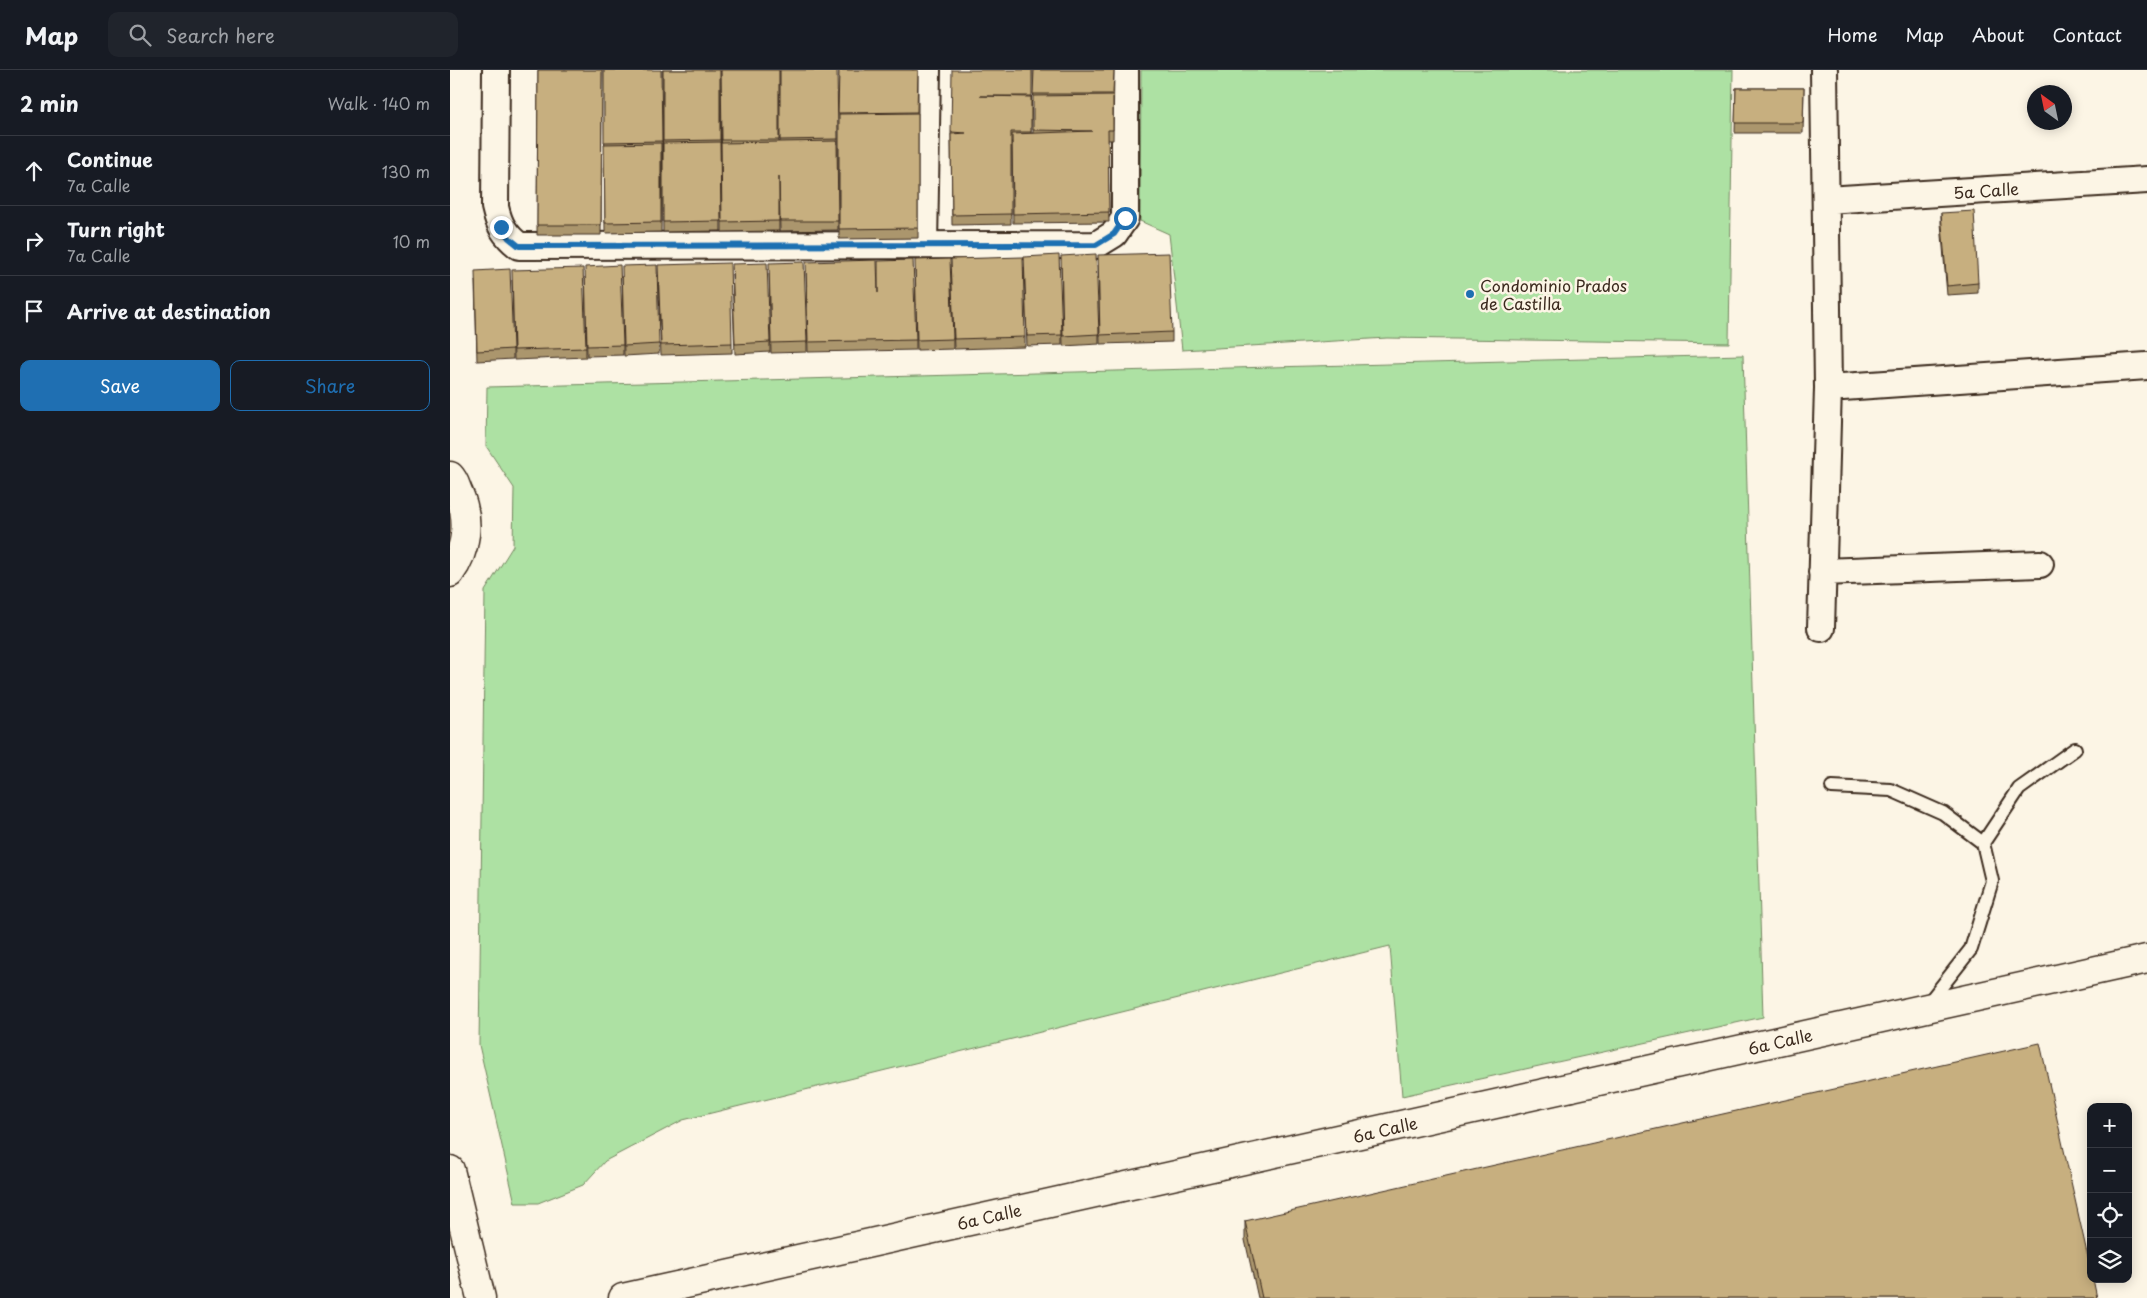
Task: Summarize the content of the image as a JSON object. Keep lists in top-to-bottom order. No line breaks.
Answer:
{"streets":{"main road":["6a Calle"],"street":["5a Calle"]},"places":["Condominio Prados de Castilla"],"north":"top left","page":{"header":"Map","search":"Search here","nav":["Home","Map","About","Contact"],"heading":["2 min","Walk · 140 m"],"list":[["Continue","7a Calle","130 m"],["Turn right","7a Calle","10 m"],"Arrive at destination"],"buttons":["Save","Share"],"map_buttons":["+","−"]}}
